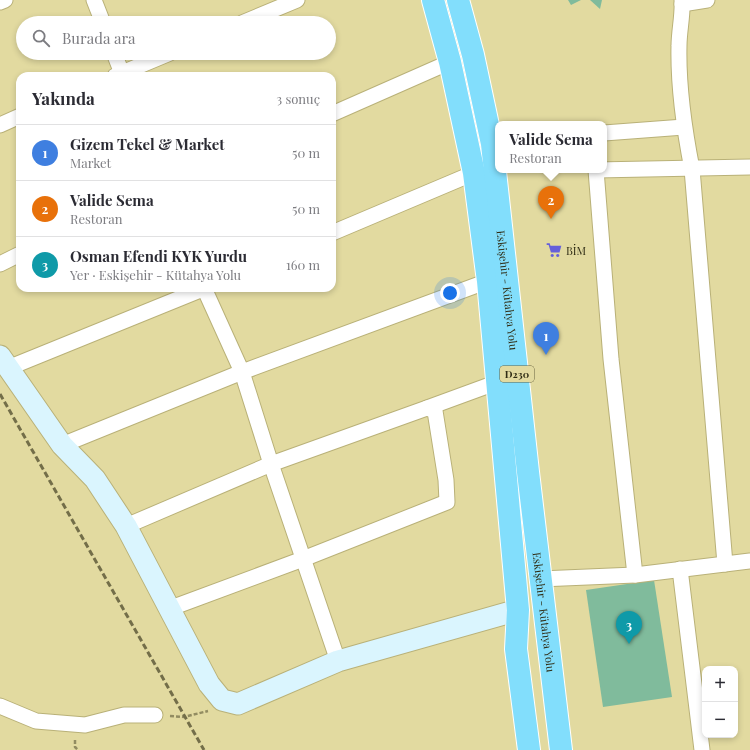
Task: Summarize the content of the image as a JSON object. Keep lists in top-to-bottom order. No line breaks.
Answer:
{"streets":{"highway":["Eskişehir - Kütahya Yolu","D230"]},"places":{"supermarket":["BİM"]},"page":{"search":"Burada ara","heading":["Yakında","3 sonuç"],"popup":["Valide Sema","Restoran"],"list":[{"mark":"1","name":"Gizem Tekel & Market","note":"Market","value":"50 m"},{"mark":"2","name":"Valide Sema","note":"Restoran","value":"50 m"},{"mark":"3","name":"Osman Efendi KYK Yurdu","note":"Yer · Eskişehir - Kütahya Yolu","value":"160 m"}],"pins":["2","1","3"],"map_buttons":["+","−"]}}
